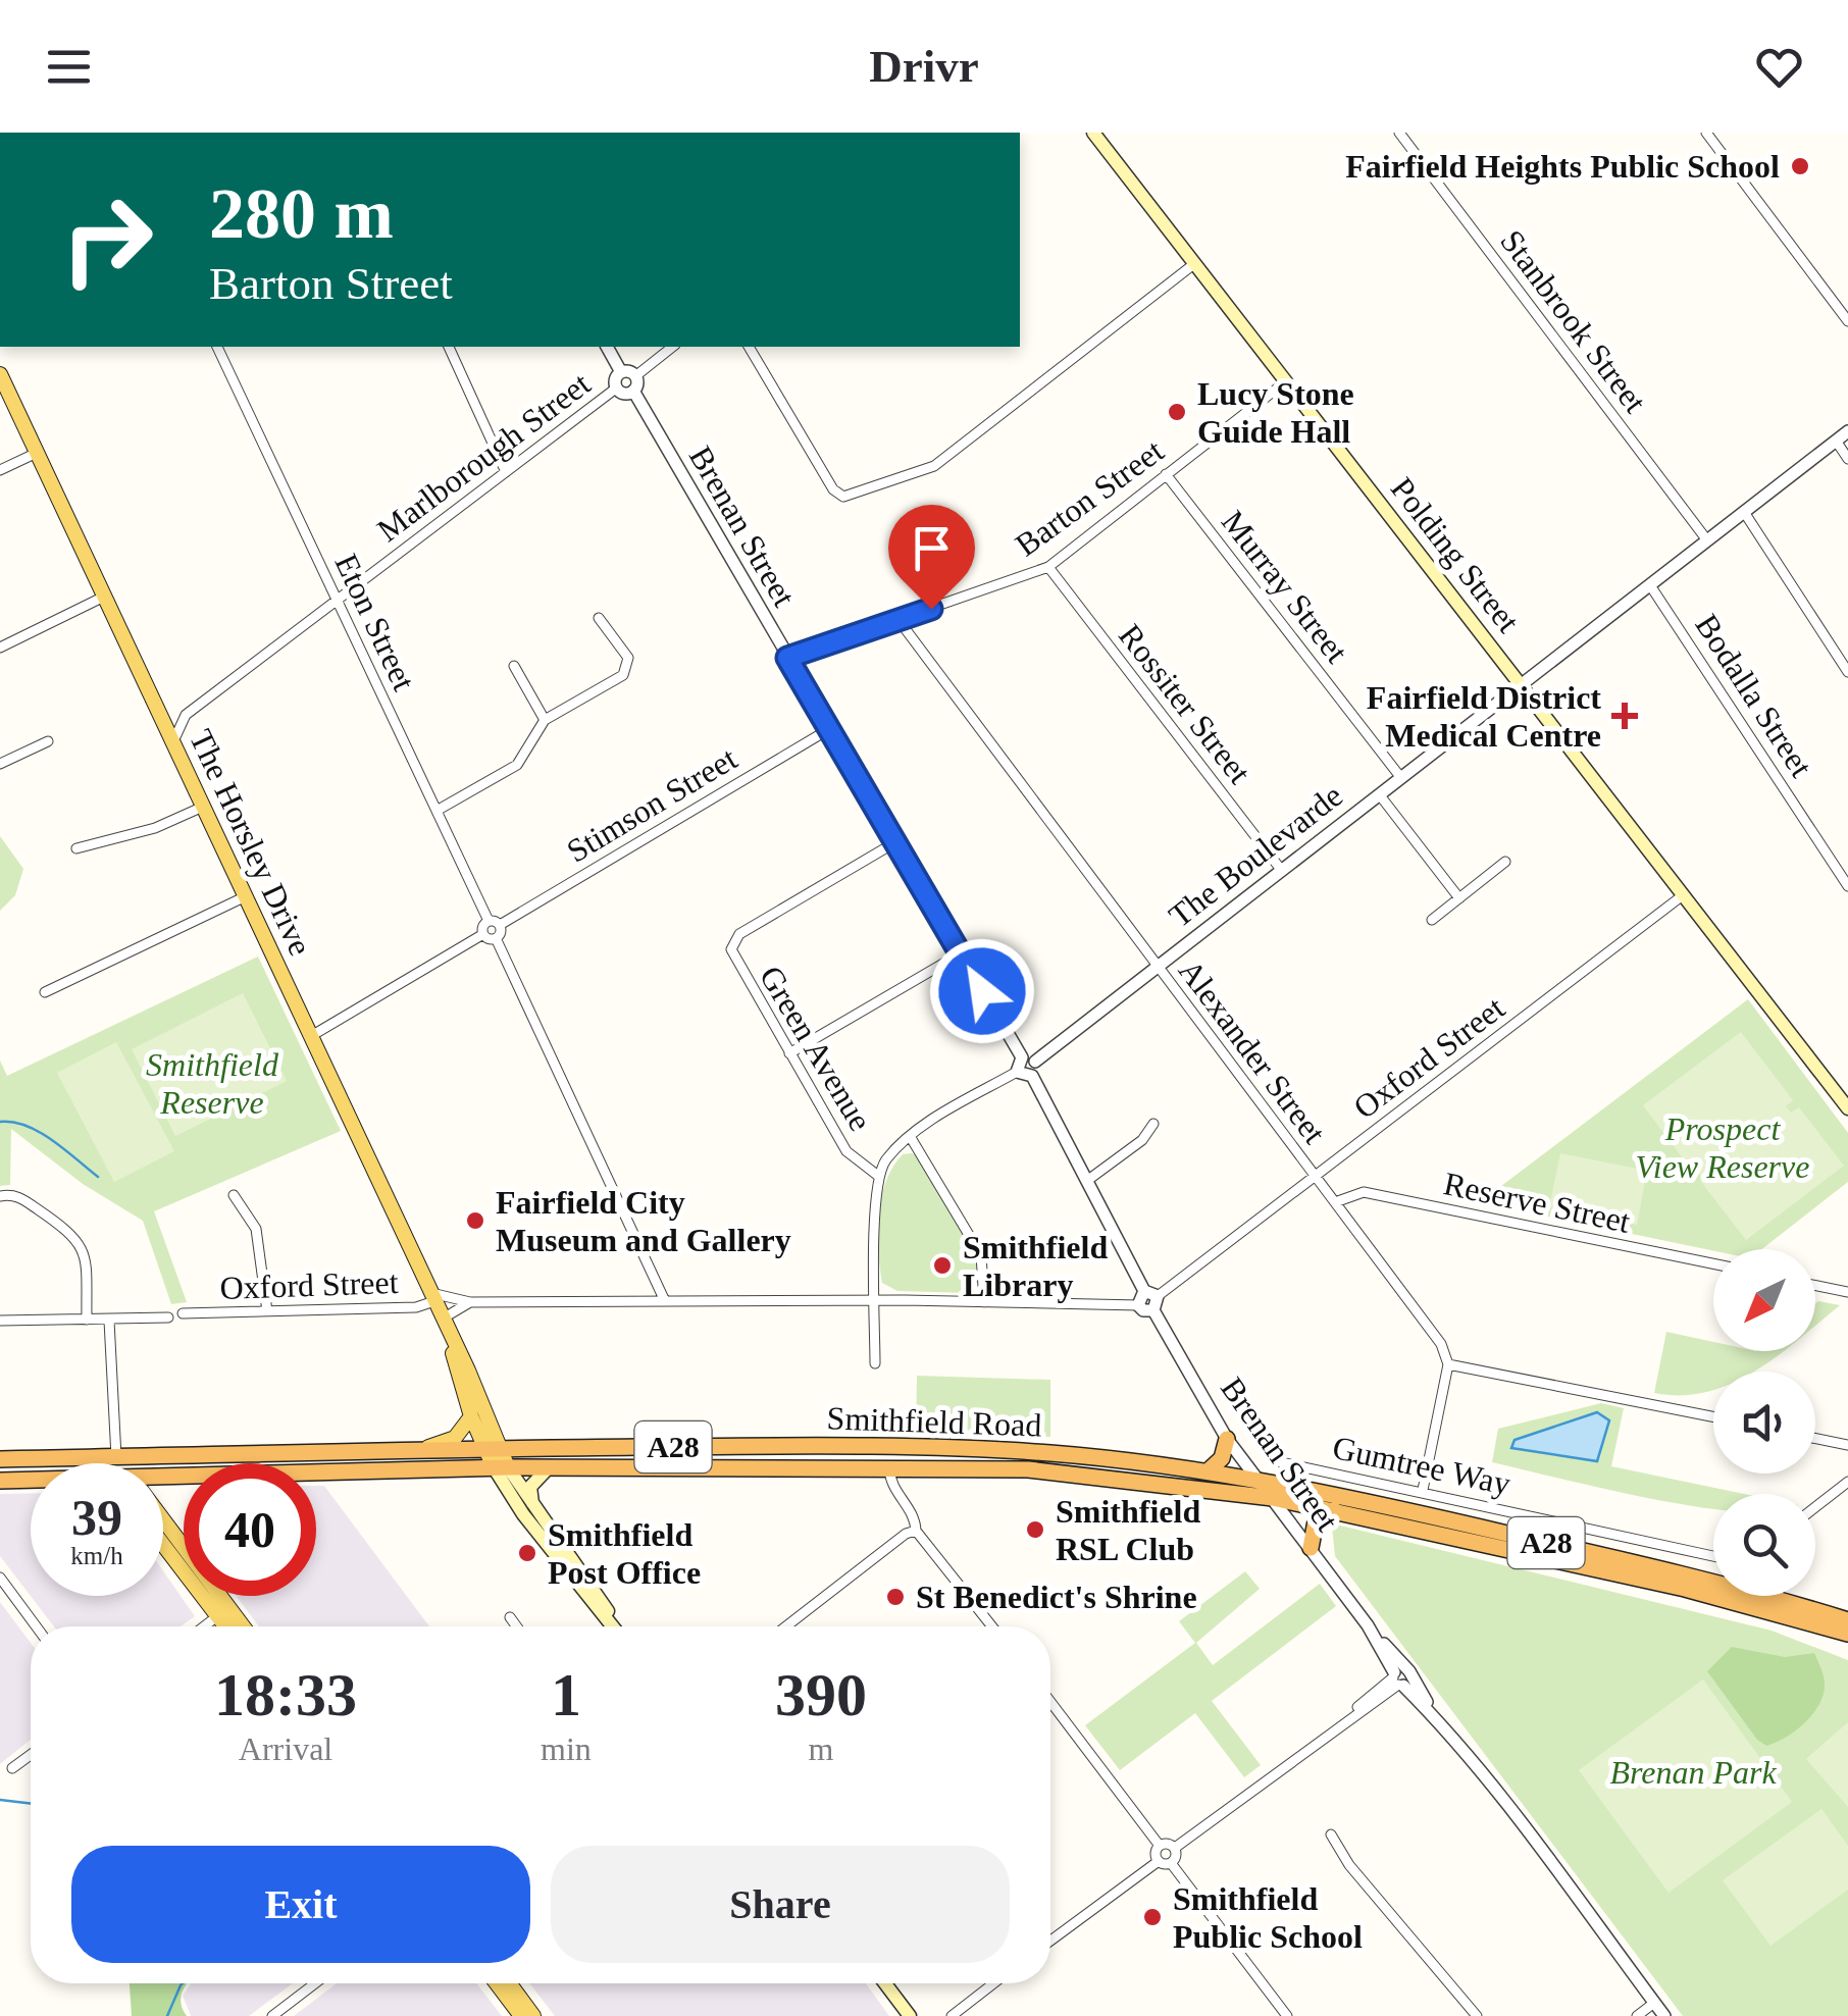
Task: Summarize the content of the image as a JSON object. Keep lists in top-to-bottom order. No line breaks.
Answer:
{"streets":{"highway":["Smithfield Road","A28"],"main road":["Polding Street","The Horsley Drive"],"street":["Stanbrook Street","Marlborough Street","Barton Street","Brenan Street","Murray Street","Eton Street","Bodalla Street","Rossiter Street","Stimson Street","The Boulevarde","Green Avenue","Alexander Street","Oxford Street","Reserve Street","Gumtree Way"]},"crossings":[["Stanbrook Street","The Boulevarde"],["Marlborough Street","Eton Street"],["Barton Street","Brenan Street"],["Barton Street","Polding Street"],["Barton Street","Murray Street"],["Barton Street","Rossiter Street"],["Barton Street","Alexander Street"],["Brenan Street","Stimson Street"],["Brenan Street","The Boulevarde"],["Brenan Street","Green Avenue"],["Brenan Street","Smithfield Road"],["Polding Street","The Boulevarde"],["Polding Street","Oxford Street"],["Murray Street","The Boulevarde"],["Bodalla Street","The Boulevarde"],["Rossiter Street","The Boulevarde"],["The Horsley Drive","Oxford Street"],["The Horsley Drive","Smithfield Road"],["The Boulevarde","Alexander Street"],["Alexander Street","Oxford Street"],["Alexander Street","Reserve Street"]],"parks":["Smithfield Reserve","Prospect View Reserve","Brenan Park"],"places":{"other":["Fairfield Heights Public School","Lucy Stone Guide Hall","Fairfield City Museum and Gallery","Smithfield Library","Smithfield RSL Club","Smithfield Post Office","St Benedict's Shrine","Smithfield Public School"],"health":["Fairfield District Medical Centre"]},"north":"bottom left","page":{"header":"Drivr","turn":["280 m","Barton Street"],"speed":"39 km/h","limit":"40","eta":["18:33","Arrival","1","min","390","m"],"buttons":["Exit","Share"]}}
